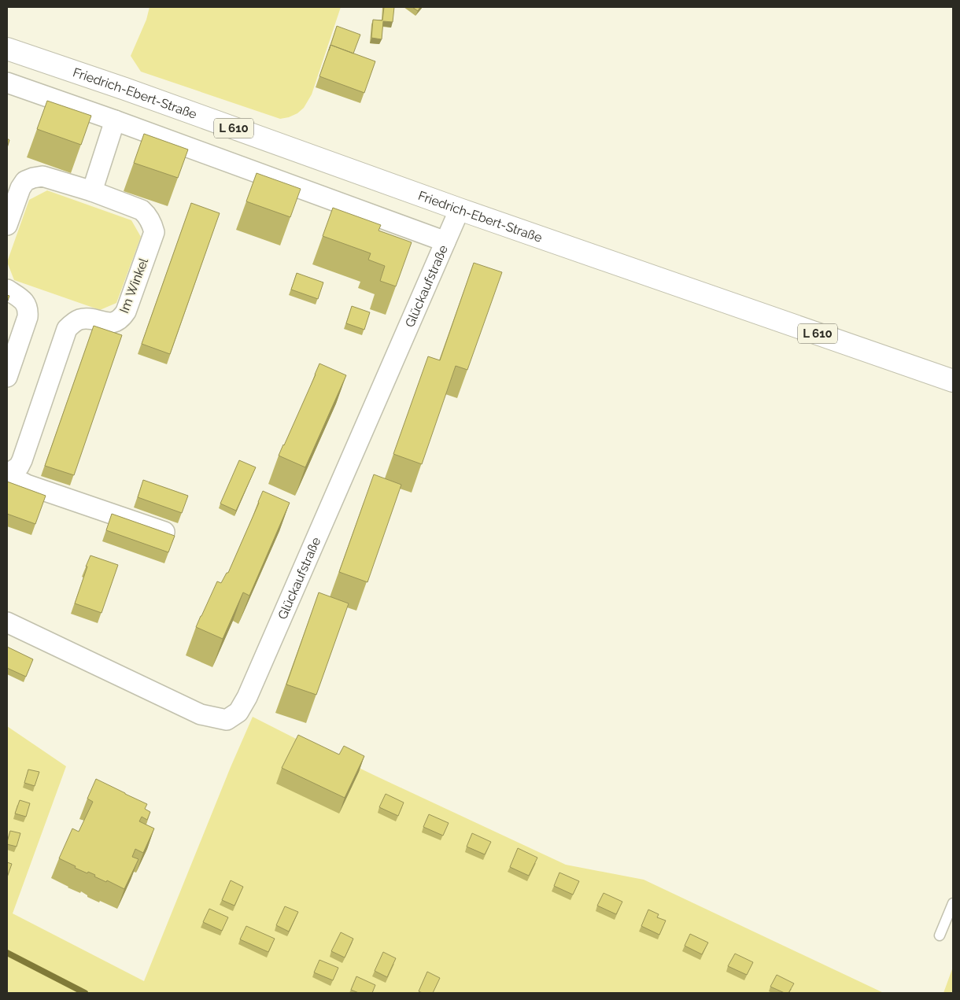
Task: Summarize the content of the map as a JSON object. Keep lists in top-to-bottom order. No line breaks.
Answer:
{"streets":{"main road":["Friedrich-Ebert-Straße","L 610"],"street":["Im Winkel","Glückaufstraße"]},"crossings":[["Friedrich-Ebert-Straße","Glückaufstraße"]]}
